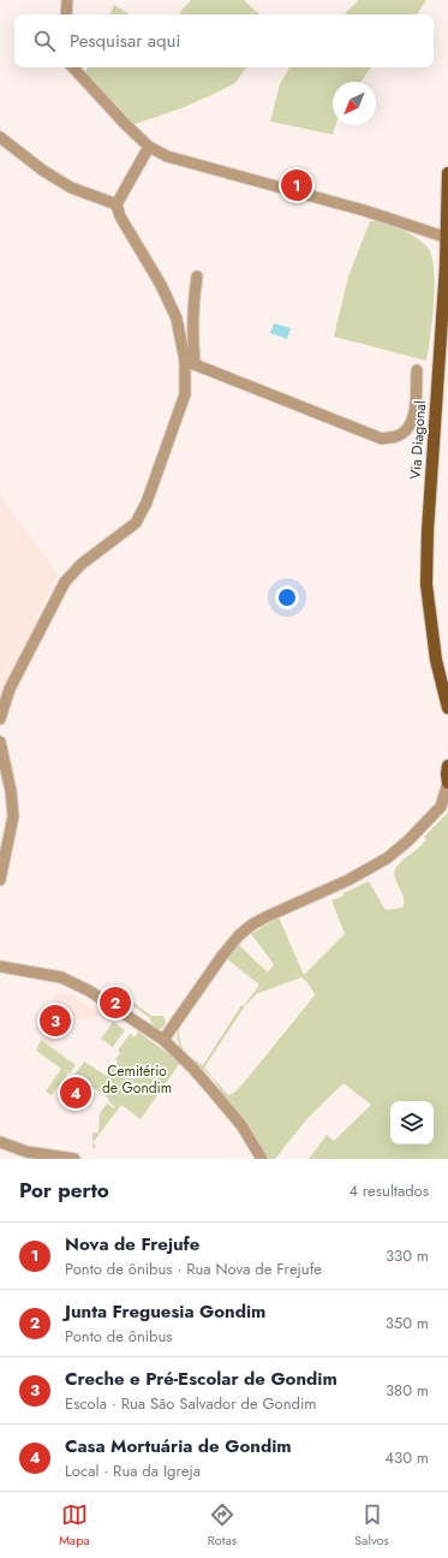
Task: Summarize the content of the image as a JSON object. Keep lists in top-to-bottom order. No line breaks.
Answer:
{"streets":{"main road":["Via Diagonal"]},"parks":["Cemitério de Gondim"],"north":"bottom left","page":{"search":"Pesquisar aqui","pins":["1","2","3","4"],"heading":["Por perto","4 resultados"],"list":[{"mark":"1","name":"Nova de Frejufe","note":"Ponto de ônibus · Rua Nova de Frejufe","value":"330 m"},{"mark":"2","name":"Junta Freguesia Gondim","note":"Ponto de ônibus","value":"350 m"},{"mark":"3","name":"Creche e Pré-Escolar de Gondim","note":"Escola · Rua São Salvador de Gondim","value":"380 m"},{"mark":"4","name":"Casa Mortuária de Gondim","note":"Local · Rua da Igreja","value":"430 m"}],"nav":["Mapa","Rotas","Salvos"]}}
